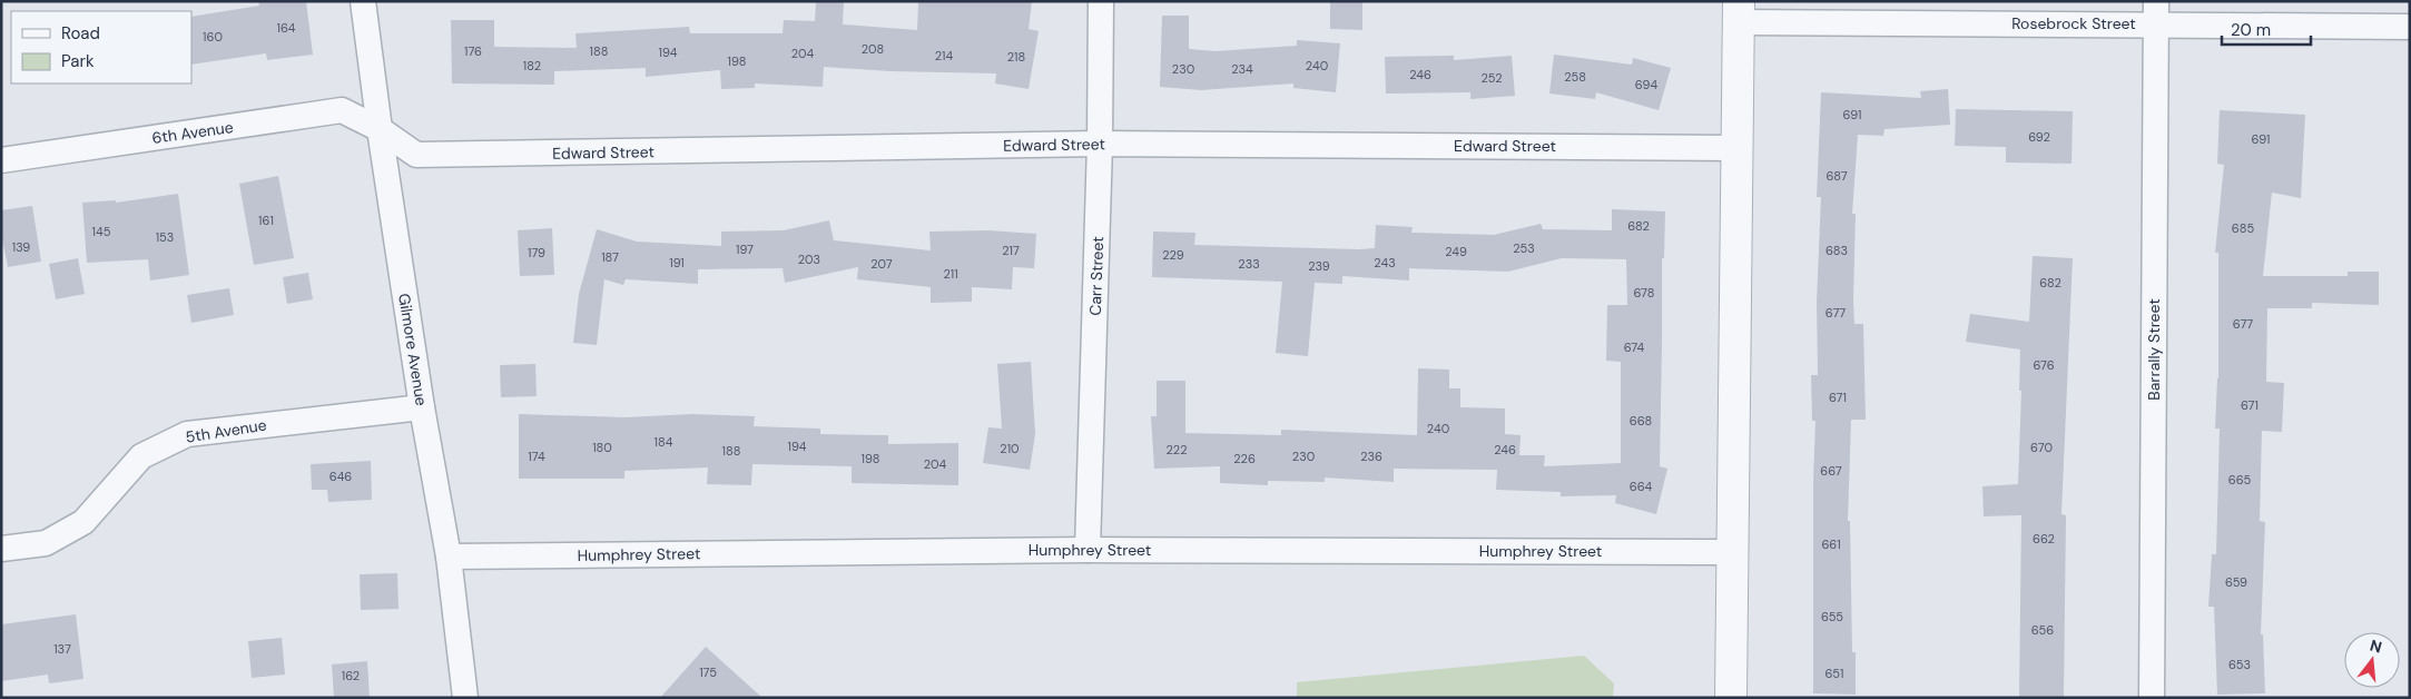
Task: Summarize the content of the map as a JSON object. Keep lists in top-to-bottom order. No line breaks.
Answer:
{"streets":{"street":["Rosebrock Street","6th Avenue","Edward Street","Carr Street","Gilmore Avenue","Barrally Street","5th Avenue","Humphrey Street"]},"crossings":[["Rosebrock Street","Barrally Street"],["6th Avenue","Edward Street"],["6th Avenue","Gilmore Avenue"],["Edward Street","Carr Street"],["Edward Street","Gilmore Avenue"],["Carr Street","Humphrey Street"],["Gilmore Avenue","5th Avenue"],["Gilmore Avenue","Humphrey Street"]],"house_numbers":["164","160","208","176","188","194","204","214","218","198","182","240","230","234","246","258","252","694","691","692","691","687","161","682","685","145","153","139","253","197","217","683","249","179","229","187","203","191","243","207","233","239","211","682","678","677","677","674","676","671","671","668","240","184","194","180","670","210","222","246","188","174","230","236","198","226","204","667","646","665","664","662","661","659","655","656","137","653","175","651","162"],"legend":["Road","Park"],"scale_bar":"20 m","north":"top"}
